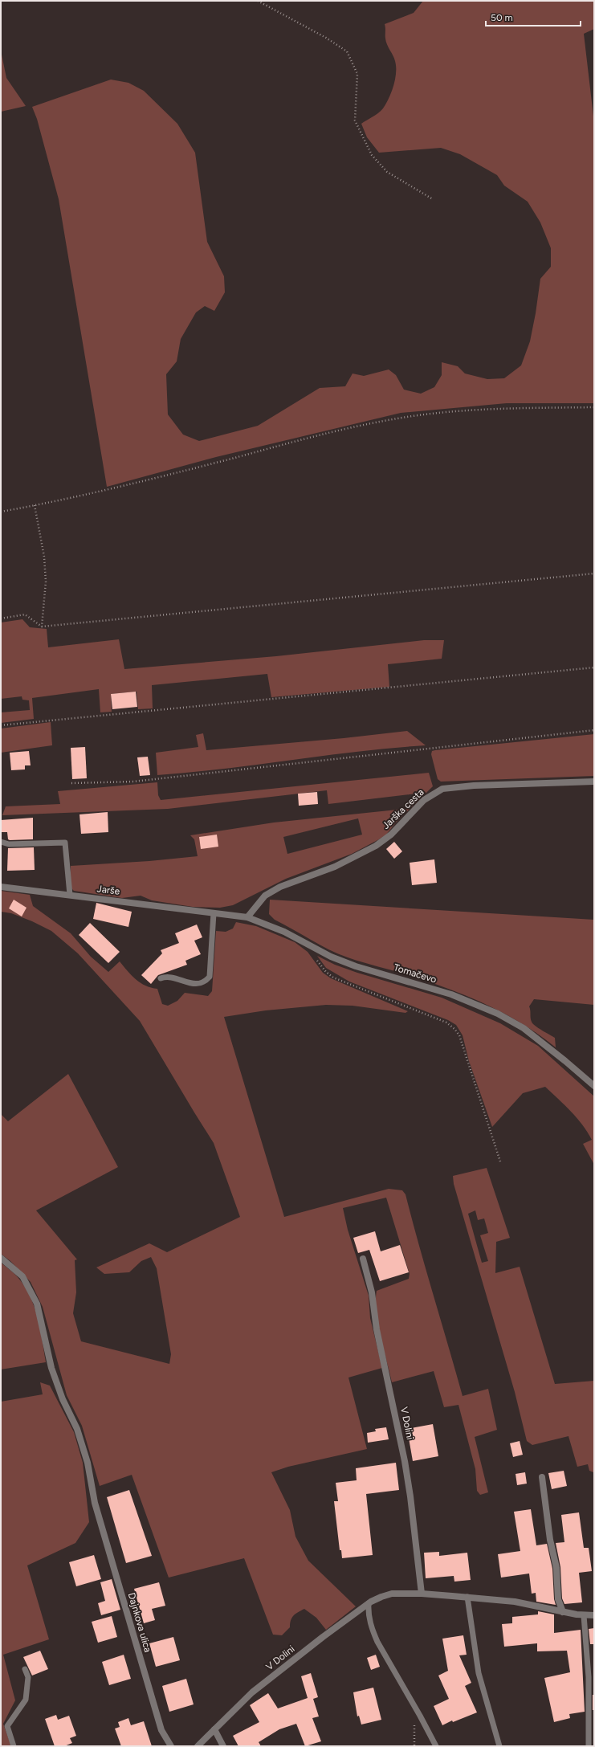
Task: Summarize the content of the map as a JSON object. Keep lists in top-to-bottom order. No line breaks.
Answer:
{"streets":{"street":["Jarška cesta","Jarše","Tomačevo","V Dolini","Dajnkova ulica"]},"crossings":[["Jarška cesta","Tomačevo"],["Jarše","Tomačevo"]],"scale_bar":"50 m"}
